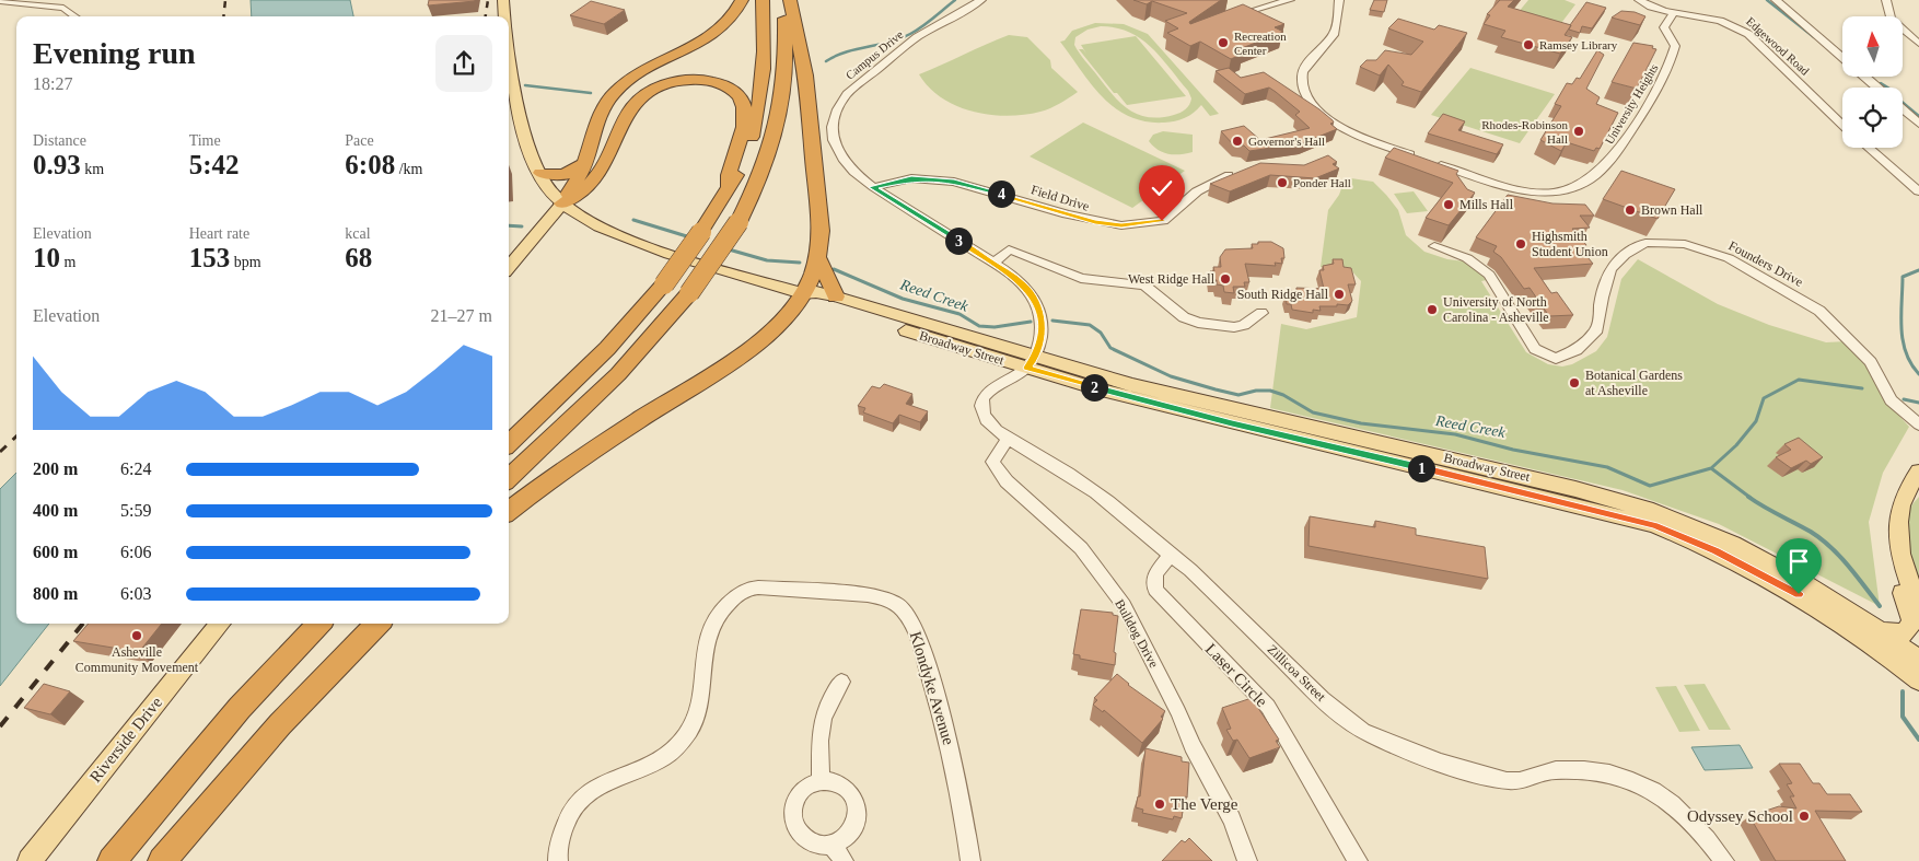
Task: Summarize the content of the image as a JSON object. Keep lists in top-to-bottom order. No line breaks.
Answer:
{"streets":{"main road":["Broadway Street","Riverside Drive"],"street":["Edgewood Road","Campus Drive","University Heights","Field Drive","Founders Drive","Bulldog Drive","Zillicoa Street","Laser Circle","Klondyke Avenue"]},"crossings":[["Edgewood Road","University Heights"],["Campus Drive","Field Drive"],["Campus Drive","Broadway Street"],["Campus Drive","Zillicoa Street"],["Broadway Street","Zillicoa Street"],["Bulldog Drive","Zillicoa Street"],["Zillicoa Street","Laser Circle"]],"water":["Reed Creek"],"places":["Recreation Center","Ramsey Library","Rhodes-Robinson Hall","Governor's Hall","Ponder Hall","Mills Hall","Brown Hall","Highsmith Student Union","West Ridge Hall","South Ridge Hall","University of North Carolina - Asheville","Botanical Gardens at Asheville","Asheville Community Movement","The Verge","Odyssey School"],"north":"top","page":{"heading":["Evening run","18:27"],"stats":[["Distance","0.93 km"],["Time","5:42"],["Pace","6:08 /km"],["Elevation","10 m"],["Heart rate","153 bpm"],["kcal","68"]],"pins":["4","3","2","1"],"chart":["Elevation","21–27 m"],"list":[{"name":"200 m","note":"6:24"},{"name":"400 m","note":"5:59"},{"name":"600 m","note":"6:06"},{"name":"800 m","note":"6:03"}]}}
